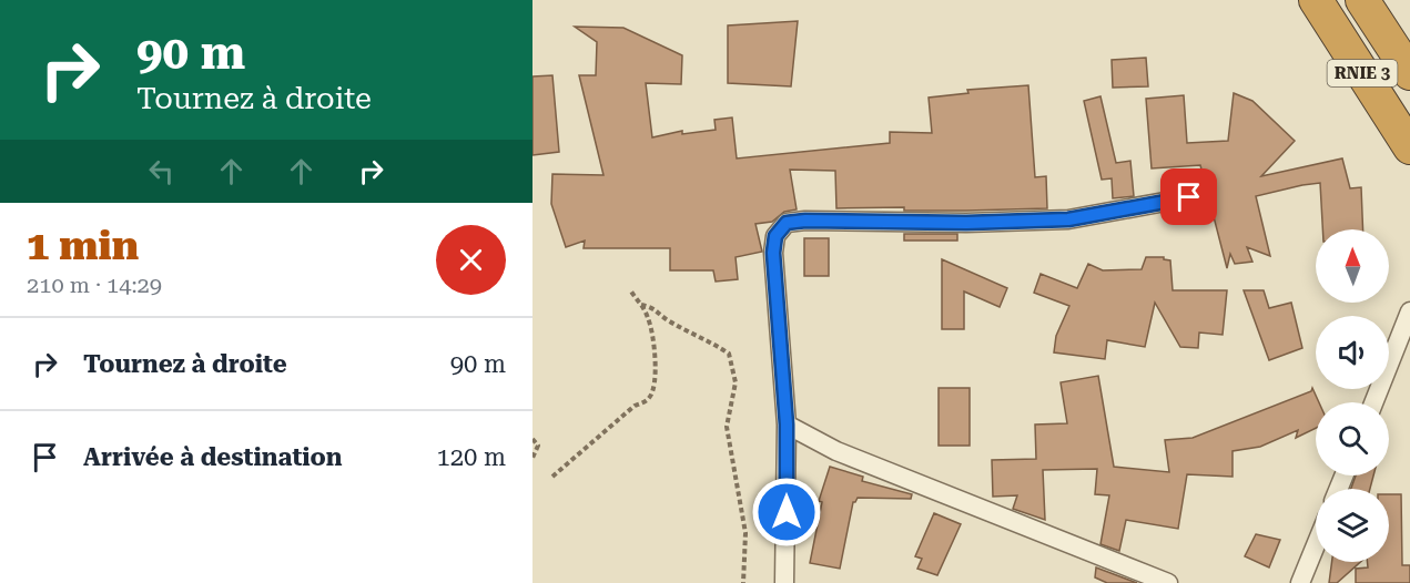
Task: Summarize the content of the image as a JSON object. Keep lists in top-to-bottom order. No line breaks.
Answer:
{"streets":{"highway":["RNIE 3"]},"north":"top","page":{"turn":["90 m","Tournez à droite"],"heading":["1 min","210 m · 14:29"],"list":[{"name":"Tournez à droite","value":"90 m"},{"name":"Arrivée à destination","value":"120 m"}]}}
